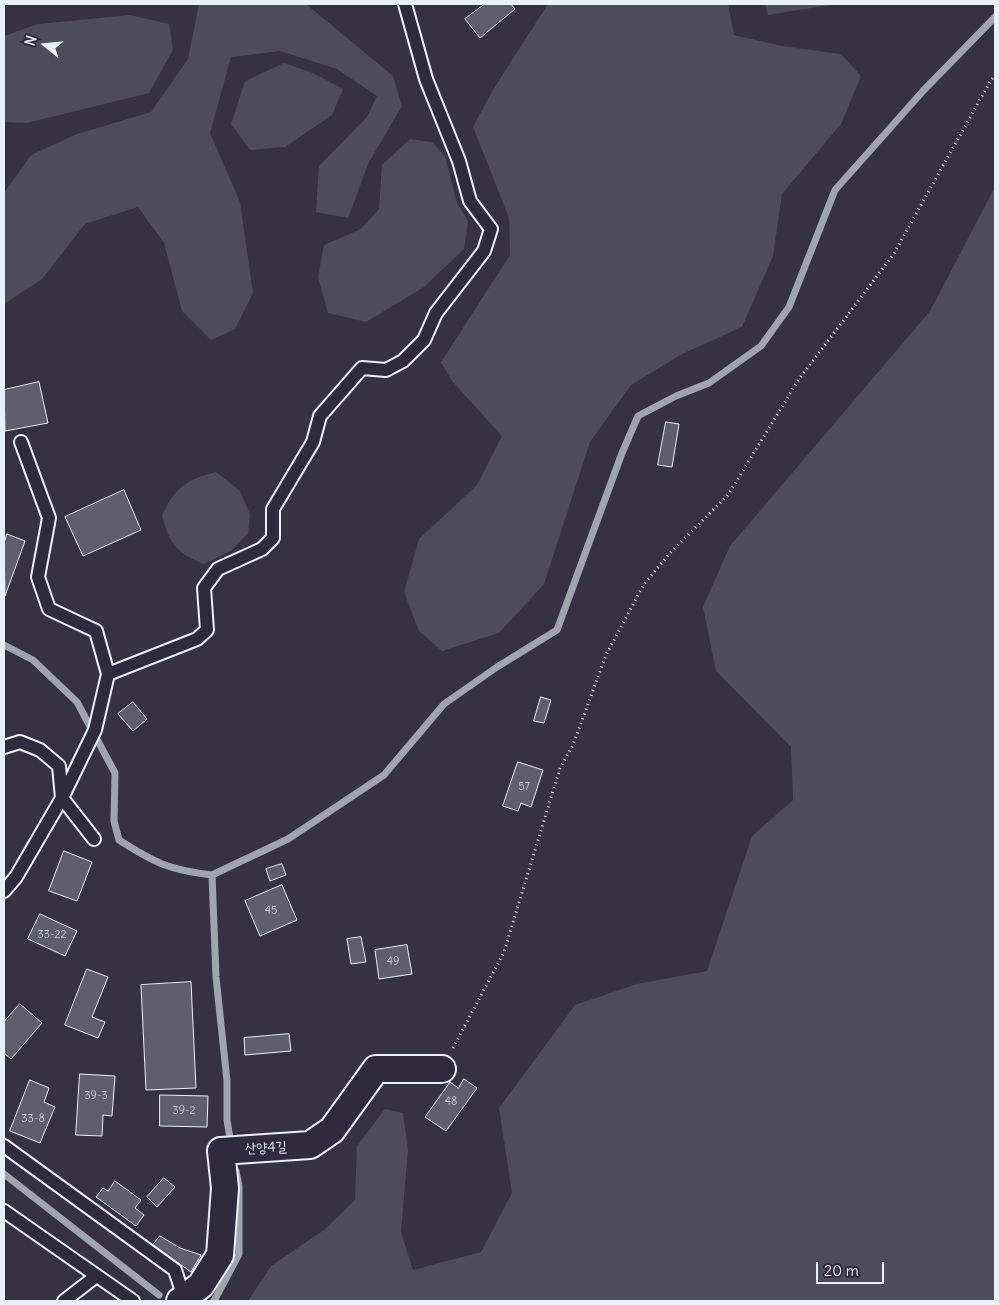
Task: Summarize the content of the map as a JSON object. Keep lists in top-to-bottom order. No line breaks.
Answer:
{"streets":{"street":["산양4길"]},"house_numbers":["57","45","33-22","49","39-3","48","39-2","33-8"],"scale_bar":"20 m","north":"left"}
